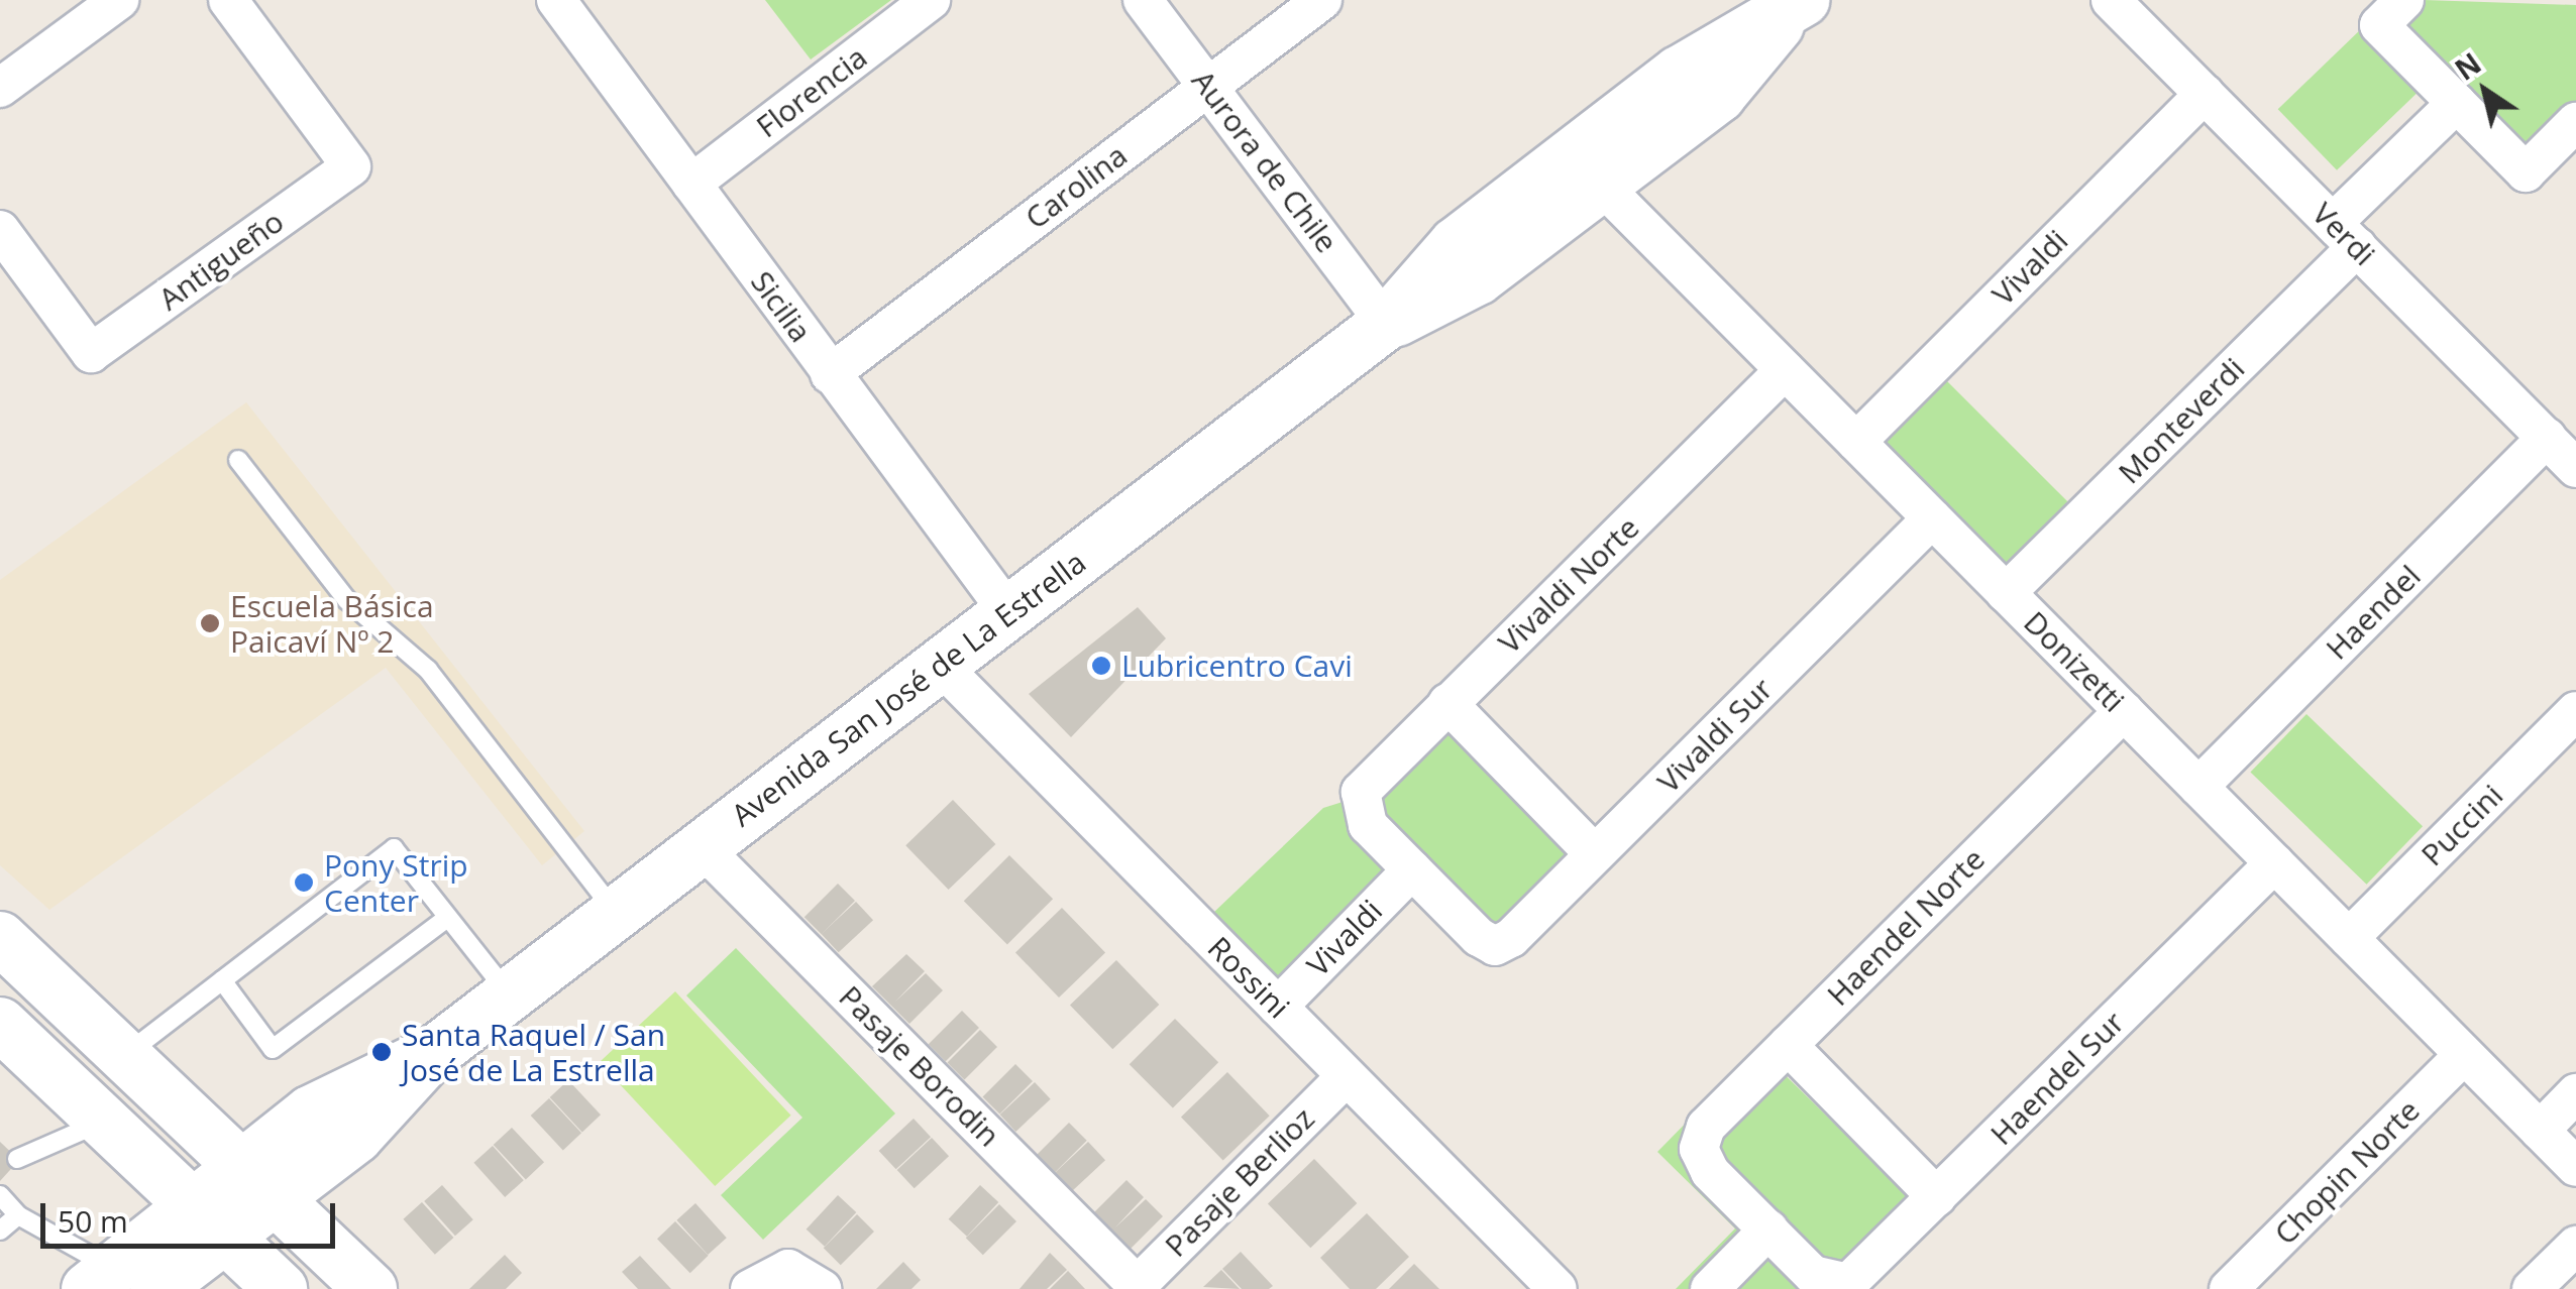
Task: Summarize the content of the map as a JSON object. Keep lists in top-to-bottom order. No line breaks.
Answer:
{"streets":{"main road":["Avenida San José de La Estrella"],"street":["Florencia","Aurora de Chile","Carolina","Verdi","Antigueño","Vivaldi","Sicilia","Monteverdi","Vivaldi Norte","Haendel","Donizetti","Vivaldi Sur","Puccini","Haendel Norte","Rossini","Pasaje Borodin","Haendel Sur","Chopin Norte","Pasaje Berlioz"]},"crossings":[["Florencia","Sicilia"],["Aurora de Chile","Carolina"],["Aurora de Chile","Avenida San José de La Estrella"],["Carolina","Sicilia"],["Verdi","Vivaldi"],["Verdi","Monteverdi"],["Verdi","Haendel"],["Vivaldi","Vivaldi Norte"],["Vivaldi","Donizetti"],["Vivaldi","Vivaldi Sur"],["Vivaldi","Rossini"],["Sicilia","Avenida San José de La Estrella"],["Monteverdi","Donizetti"],["Vivaldi Norte","Donizetti"],["Vivaldi Norte","Vivaldi Sur"],["Haendel","Donizetti"],["Donizetti","Avenida San José de La Estrella"],["Donizetti","Vivaldi Sur"],["Donizetti","Puccini"],["Donizetti","Haendel Norte"],["Donizetti","Haendel Sur"],["Donizetti","Chopin Norte"],["Avenida San José de La Estrella","Rossini"],["Avenida San José de La Estrella","Pasaje Borodin"],["Haendel Norte","Haendel Sur"],["Rossini","Pasaje Berlioz"],["Pasaje Borodin","Pasaje Berlioz"]],"places":["Escuela Básica Paicaví Nº 2","Lubricentro Cavi","Pony Strip Center","Santa Raquel / San José de La Estrella"],"scale_bar":"50 m","north":"top left"}
